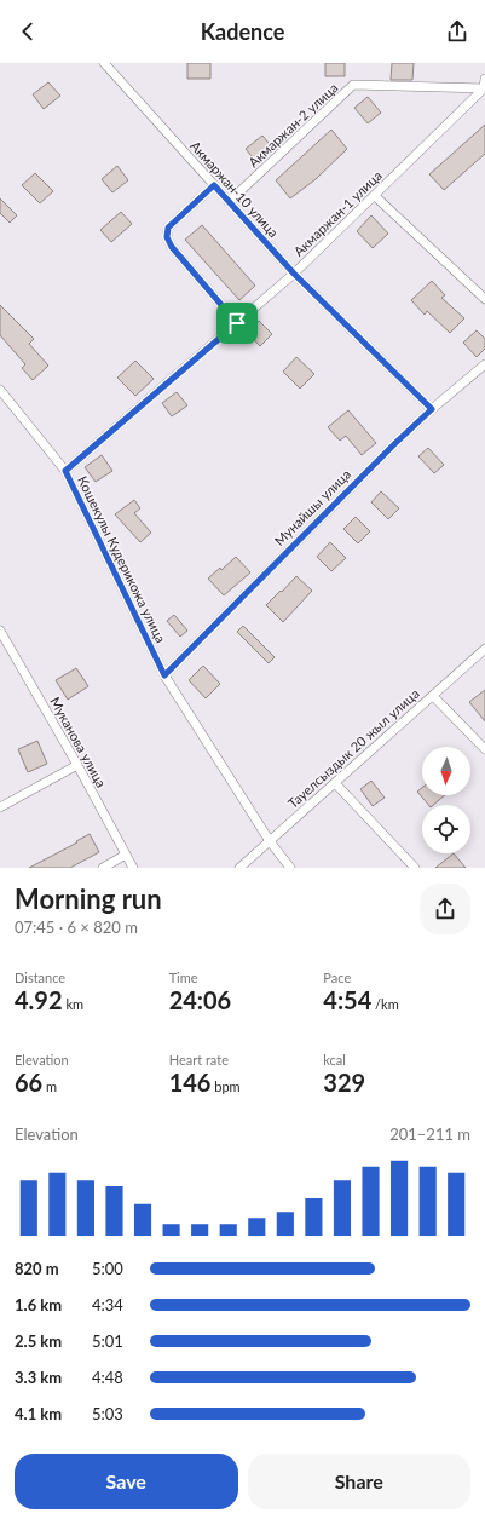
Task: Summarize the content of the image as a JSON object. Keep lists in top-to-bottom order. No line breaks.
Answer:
{"streets":{"street":["Акмаржан-2 улица","Акмаржан-10 улица","Акмаржан-1 улица","Мунайшы улица","Кошекулы Кудерикожа улица","Муканова улица","Тауелсыздык 20 жыл улица"]},"crossings":[["Акмаржан-2 улица","Акмаржан-10 улица"],["Акмаржан-2 улица","Акмаржан-1 улица"],["Акмаржан-10 улица","Акмаржан-1 улица"],["Акмаржан-10 улица","Мунайшы улица"],["Акмаржан-1 улица","Кошекулы Кудерикожа улица"],["Мунайшы улица","Кошекулы Кудерикожа улица"],["Кошекулы Кудерикожа улица","Тауелсыздык 20 жыл улица"]],"north":"bottom","page":{"header":"Kadence","heading":["Morning run","07:45 · 6 × 820 m"],"stats":[["Distance","4.92 km"],["Time","24:06"],["Pace","4:54 /km"],["Elevation","66 m"],["Heart rate","146 bpm"],["kcal","329"]],"chart":["Elevation","201–211 m"],"list":[{"name":"820 m","note":"5:00"},{"name":"1.6 km","note":"4:34"},{"name":"2.5 km","note":"5:01"},{"name":"3.3 km","note":"4:48"},{"name":"4.1 km","note":"5:03"}],"buttons":["Save","Share"]}}
